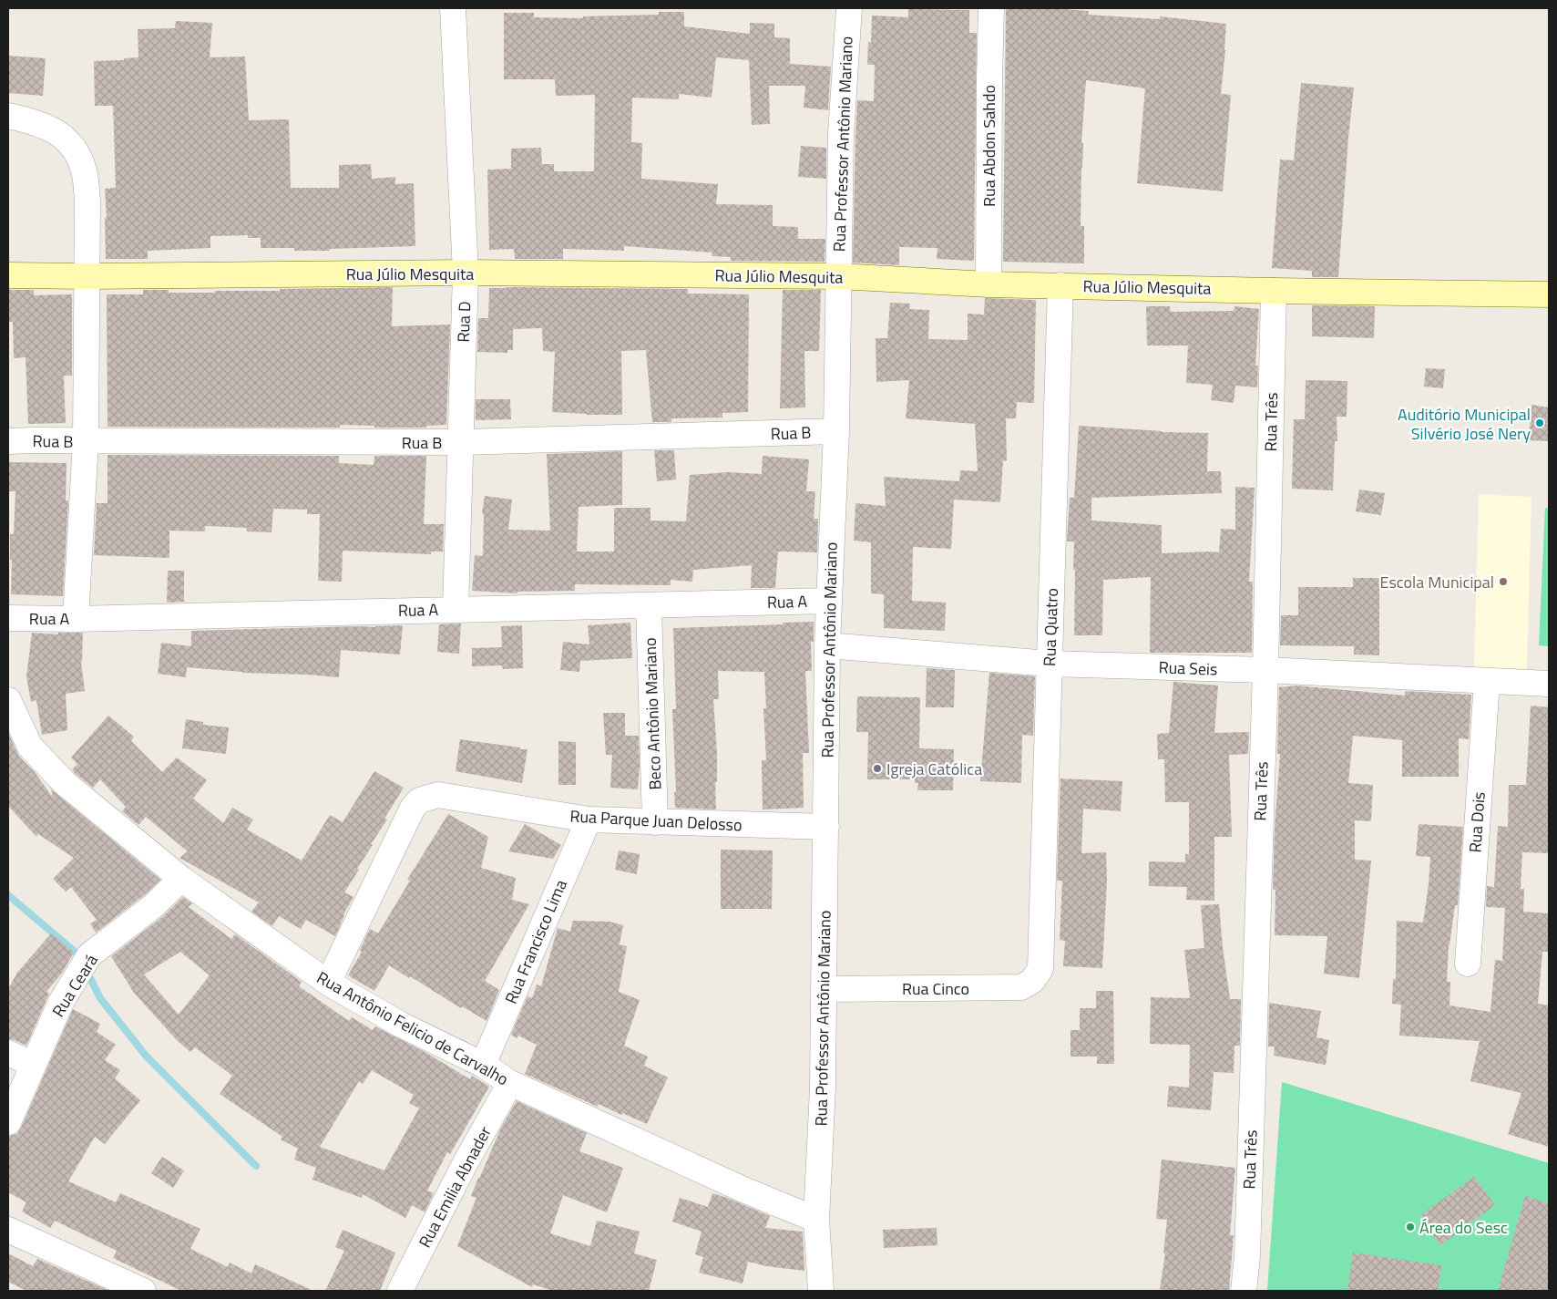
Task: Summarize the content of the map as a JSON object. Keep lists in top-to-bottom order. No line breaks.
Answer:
{"streets":{"street":["Rua Professor Antônio Mariano","Rua Abdon Sahdo","Rua Júlio Mesquita","Rua D","Rua Três","Rua B","Rua A","Rua Quatro","Rua Seis","Beco Antônio Mariano","Rua Parque Juan Delosso","Rua Dois","Rua Francisco Lima","Rua Ceará","Rua Cinco","Rua Antônio Felicio de Carvalho","Rua Emilia Abnader"]},"crossings":[["Rua Professor Antônio Mariano","Rua Júlio Mesquita"],["Rua Professor Antônio Mariano","Rua B"],["Rua Professor Antônio Mariano","Rua A"],["Rua Professor Antônio Mariano","Rua Seis"],["Rua Professor Antônio Mariano","Rua Parque Juan Delosso"],["Rua Professor Antônio Mariano","Rua Cinco"],["Rua Professor Antônio Mariano","Rua Antônio Felicio de Carvalho"],["Rua Abdon Sahdo","Rua Júlio Mesquita"],["Rua Júlio Mesquita","Rua D"],["Rua Júlio Mesquita","Rua Três"],["Rua Júlio Mesquita","Rua Quatro"],["Rua D","Rua B"],["Rua D","Rua A"],["Rua Três","Rua Seis"],["Rua A","Beco Antônio Mariano"],["Rua Quatro","Rua Seis"],["Rua Quatro","Rua Cinco"],["Rua Seis","Rua Dois"],["Beco Antônio Mariano","Rua Parque Juan Delosso"],["Rua Parque Juan Delosso","Rua Francisco Lima"],["Rua Parque Juan Delosso","Rua Antônio Felicio de Carvalho"],["Rua Francisco Lima","Rua Antônio Felicio de Carvalho"],["Rua Ceará","Rua Antônio Felicio de Carvalho"],["Rua Antônio Felicio de Carvalho","Rua Emilia Abnader"]],"places":["Auditório Municipal Silvério José Nery","Escola Municipal","Igreja Católica","Área do Sesc"]}
